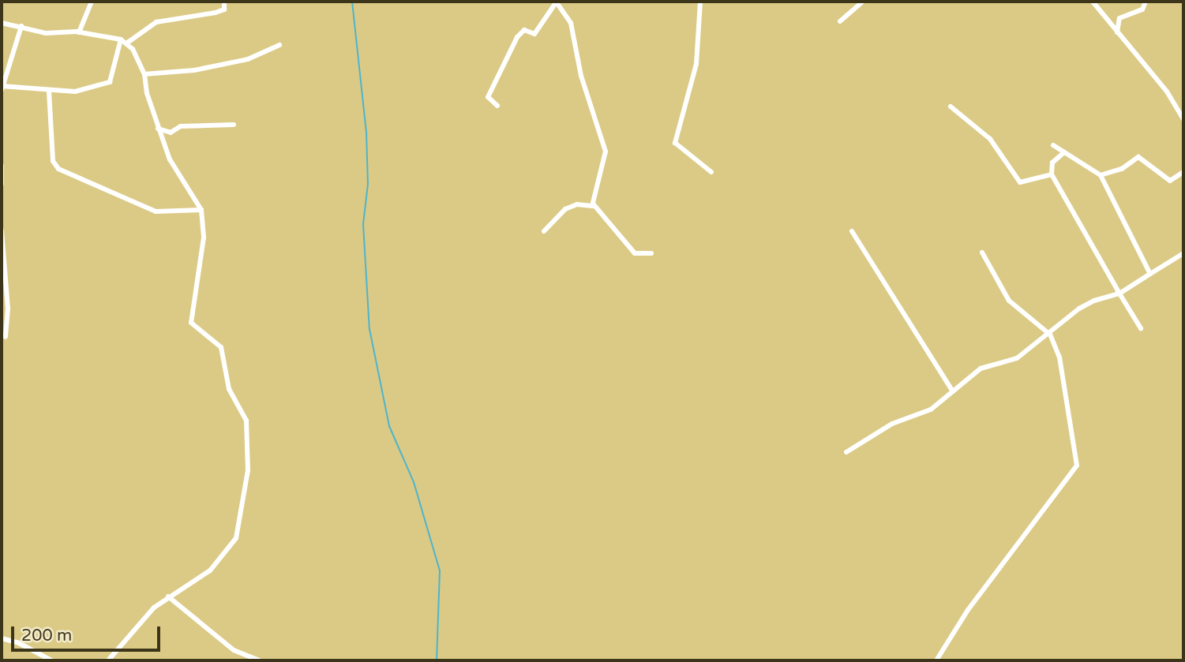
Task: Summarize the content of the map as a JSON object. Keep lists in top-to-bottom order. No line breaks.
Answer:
{"scale_bar":"200 m"}
